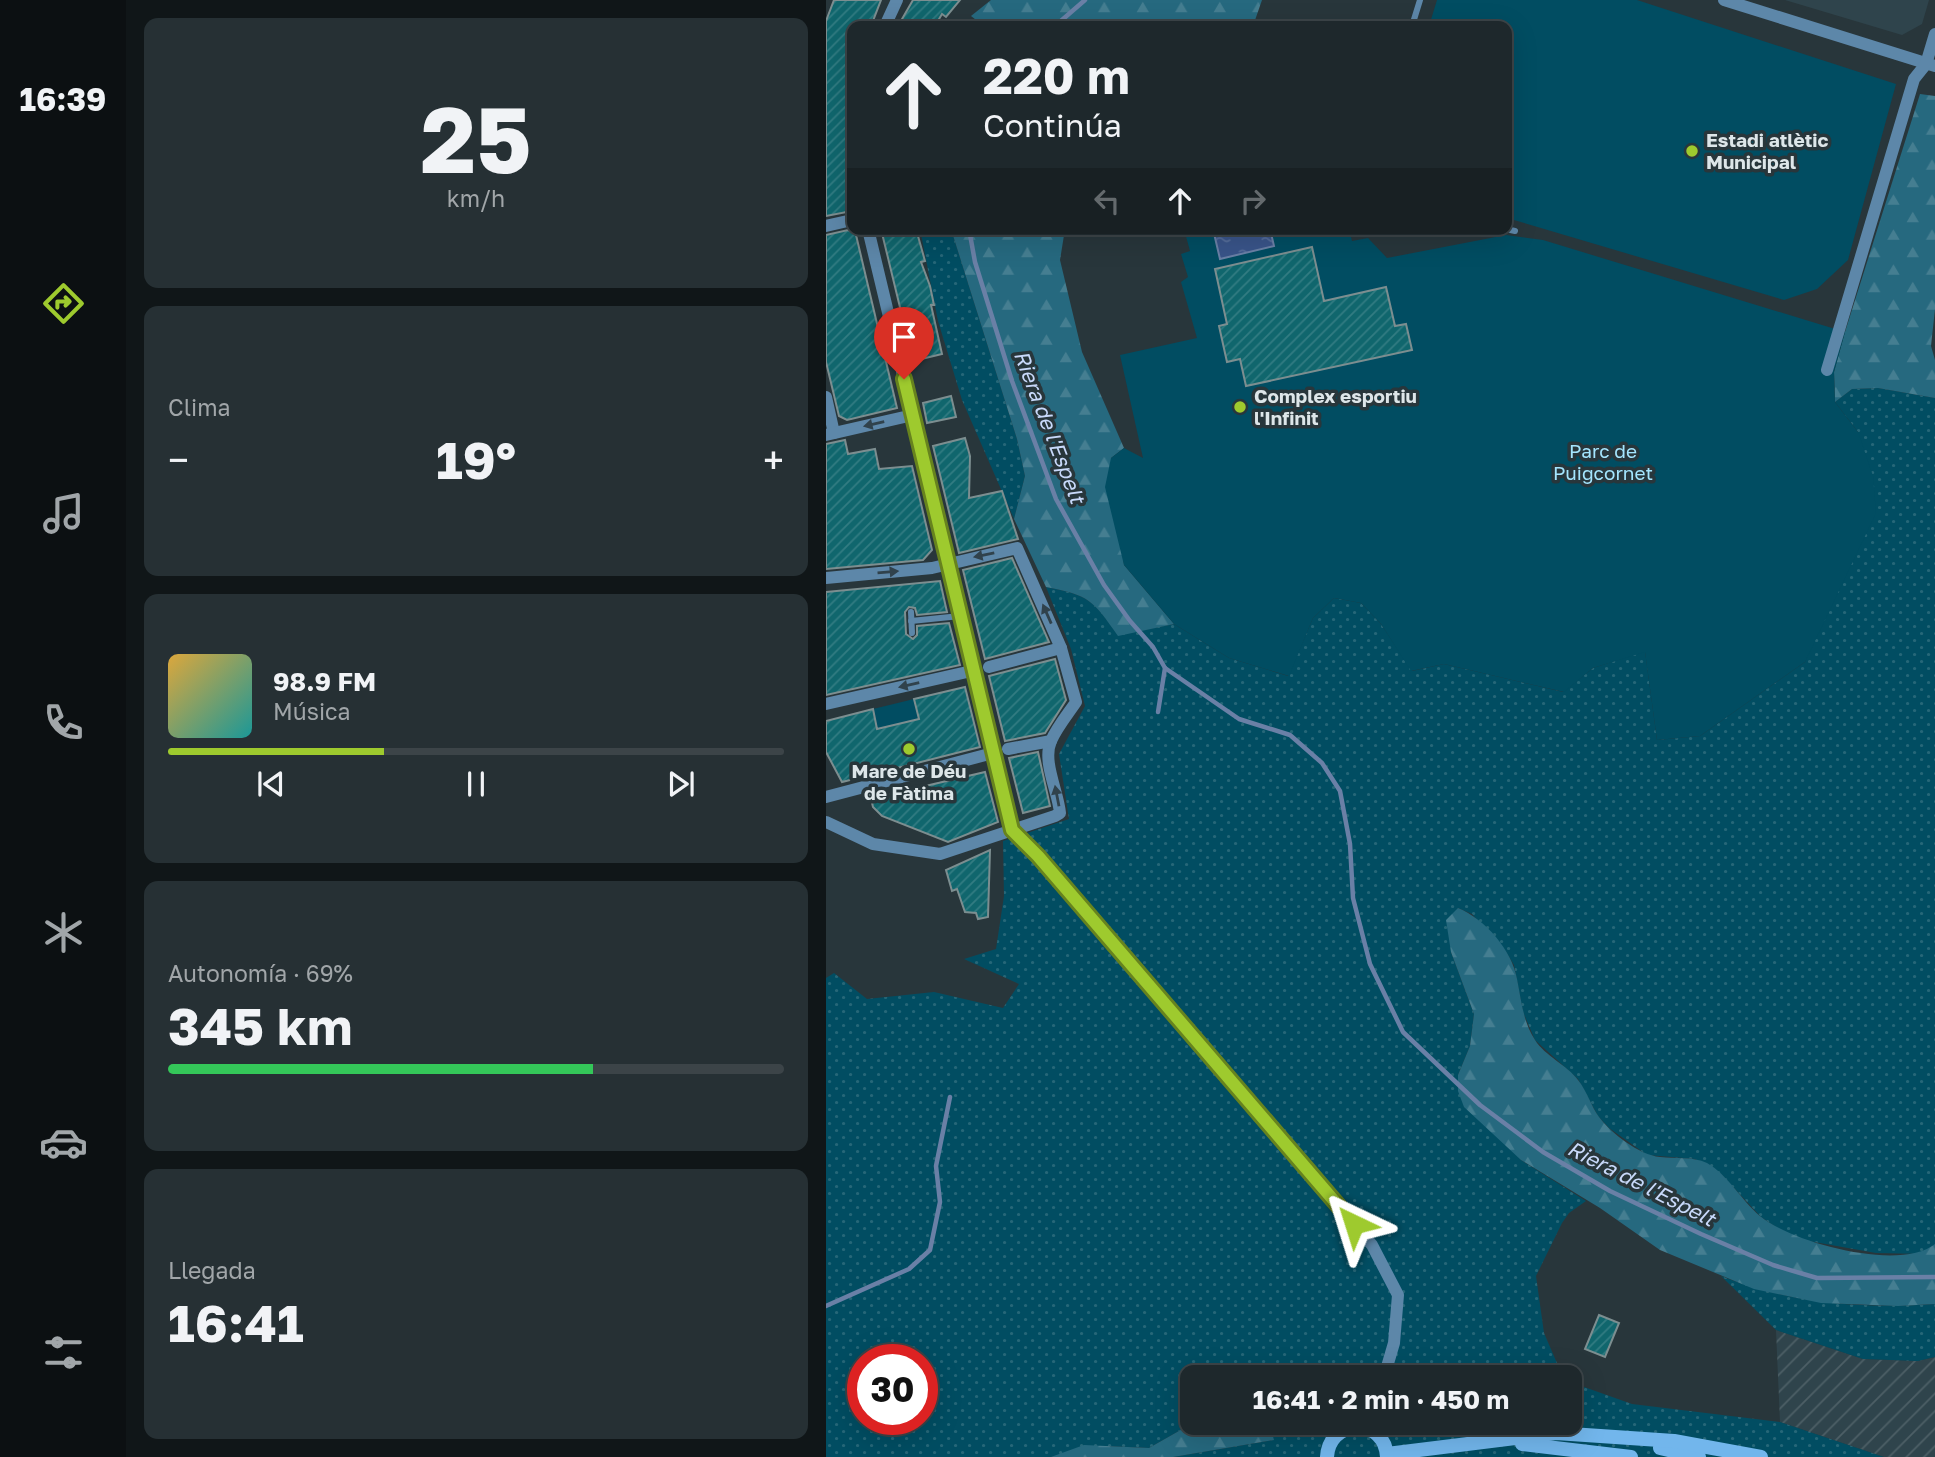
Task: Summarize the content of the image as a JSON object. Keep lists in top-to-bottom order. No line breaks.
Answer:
{"water":["Riera de l'Espelt"],"parks":["Parc de Puigcornet"],"places":["Estadi atlètic Municipal","Complex esportiu l'Infinit","Mare de Déu de Fàtima"],"page":{"tabs":"16:39","tile":[["25","km/h"],"Clima",["Autonomía · 69%","345 km"],["Llegada","16:41"]],"turn":["220 m","Continúa"],"heat":["−","19°","+"],"song":["98.9 FM","Música"],"limit":"30","trip":"16:41 · 2 min · 450 m"}}
